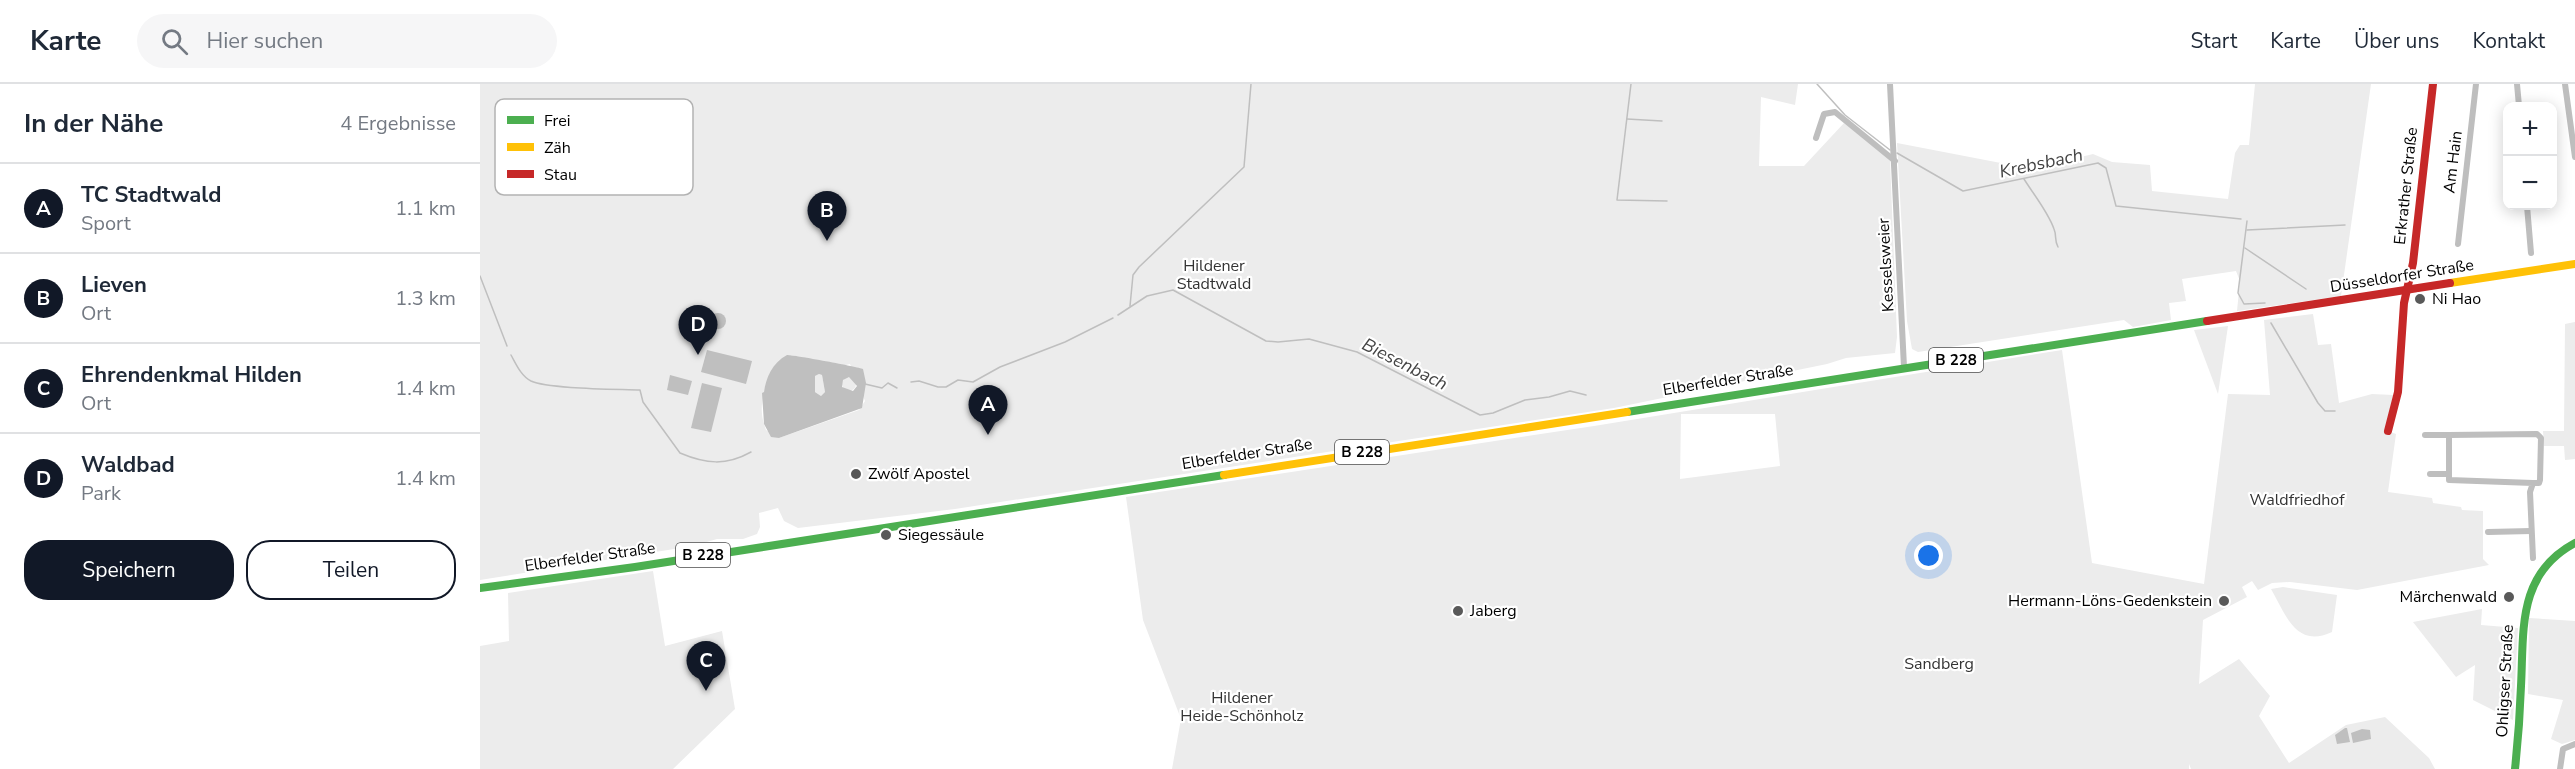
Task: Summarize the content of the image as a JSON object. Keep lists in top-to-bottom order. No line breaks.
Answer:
{"streets":{"main road":["Erkrather Straße","Düsseldorfer Straße","B 228","Elberfelder Straße","Ohligser Straße"],"street":["Am Hain","Kesselsweier"]},"crossings":[["Erkrather Straße","Düsseldorfer Straße"],["Kesselsweier","Elberfelder Straße"],["Düsseldorfer Straße","Elberfelder Straße"]],"water":["Krebsbach","Biesenbach"],"parks":["Hildener Stadtwald","Waldfriedhof","Sandberg","Hildener Heide-Schönholz"],"places":["Ni Hao","Zwölf Apostel","Siegessäule","Märchenwald","Hermann-Löns-Gedenkstein","Jaberg"],"legend":["Frei","Zäh","Stau"],"page":{"header":"Karte","search":"Hier suchen","nav":["Start","Karte","Über uns","Kontakt"],"heading":["In der Nähe","4 Ergebnisse"],"map_buttons":["+","−"],"list":[{"mark":"A","name":"TC Stadtwald","note":"Sport","value":"1.1 km"},{"mark":"B","name":"Lieven","note":"Ort","value":"1.3 km"},{"mark":"C","name":"Ehrendenkmal Hilden","note":"Ort","value":"1.4 km"},{"mark":"D","name":"Waldbad","note":"Park","value":"1.4 km"}],"pins":["B","D","A","C"],"buttons":["Speichern","Teilen"]}}
